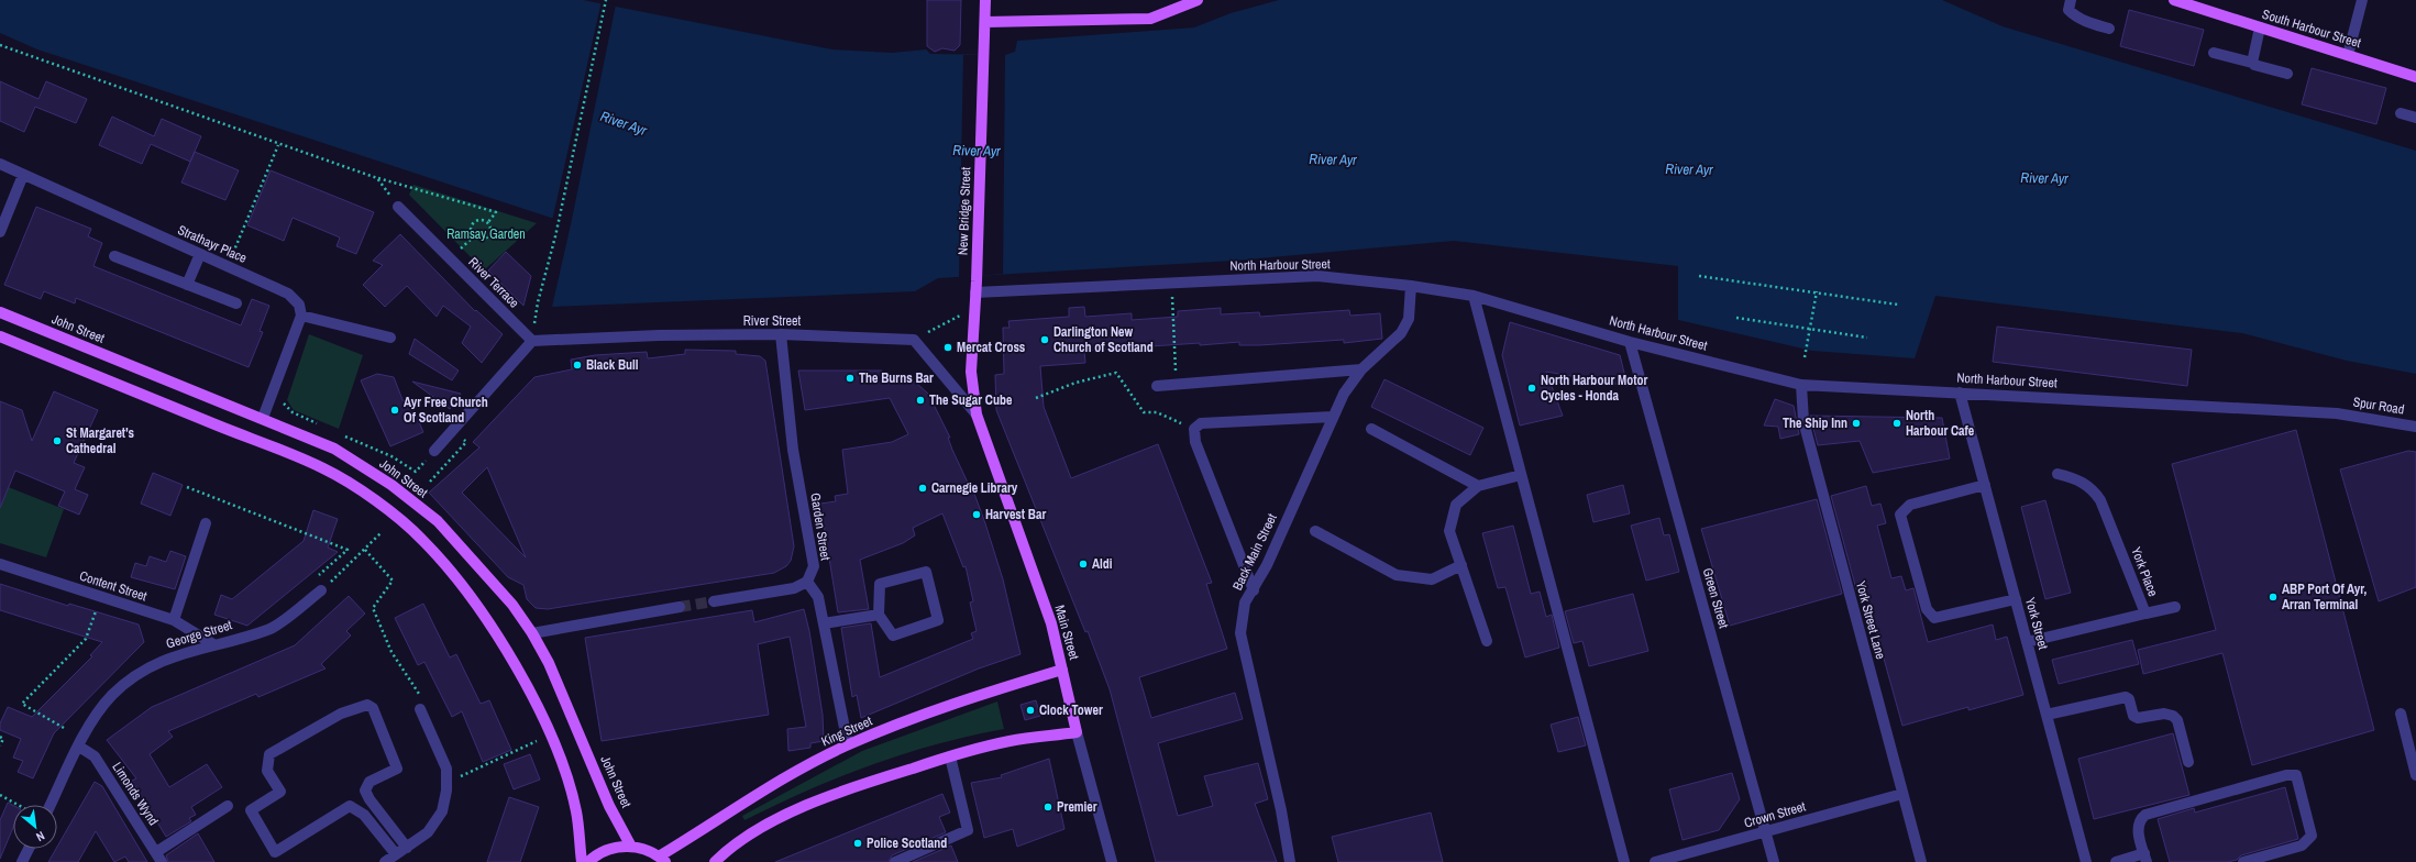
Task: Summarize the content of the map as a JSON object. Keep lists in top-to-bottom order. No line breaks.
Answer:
{"streets":{"main road":["South Harbour Street","New Bridge Street","John Street","Main Street","King Street"],"street":["Strathayr Place","North Harbour Street","River Terrace","River Street","Spur Road","Garden Street","Back Main Street","York Place","Content Street","Green Street","York Street Lane","York Street","George Street","Limonds Wynd","Crown Street"]},"crossings":[["New Bridge Street","North Harbour Street"],["New Bridge Street","Main Street"],["North Harbour Street","Spur Road"],["North Harbour Street","Back Main Street"],["North Harbour Street","Green Street"],["North Harbour Street","York Street Lane"],["North Harbour Street","York Street"],["River Terrace","River Street"],["River Street","Garden Street"],["John Street","King Street"],["York Place","York Street"],["Content Street","George Street"],["Green Street","Crown Street"],["York Street Lane","Crown Street"],["Main Street","King Street"],["George Street","Limonds Wynd"]],"water":["River Ayr"],"parks":["Ramsay Garden"],"places":["Darlington New Church of Scotland","Mercat Cross","Black Bull","The Burns Bar","North Harbour Motor Cycles - Honda","The Sugar Cube","Ayr Free Church Of Scotland","The Ship Inn","North Harbour Cafe","St Margaret's Cathedral","Carnegie Library","Harvest Bar","Aldi","ABP Port Of Ayr, Arran Terminal","Clock Tower","Premier","Police Scotland"],"north":"bottom right"}
